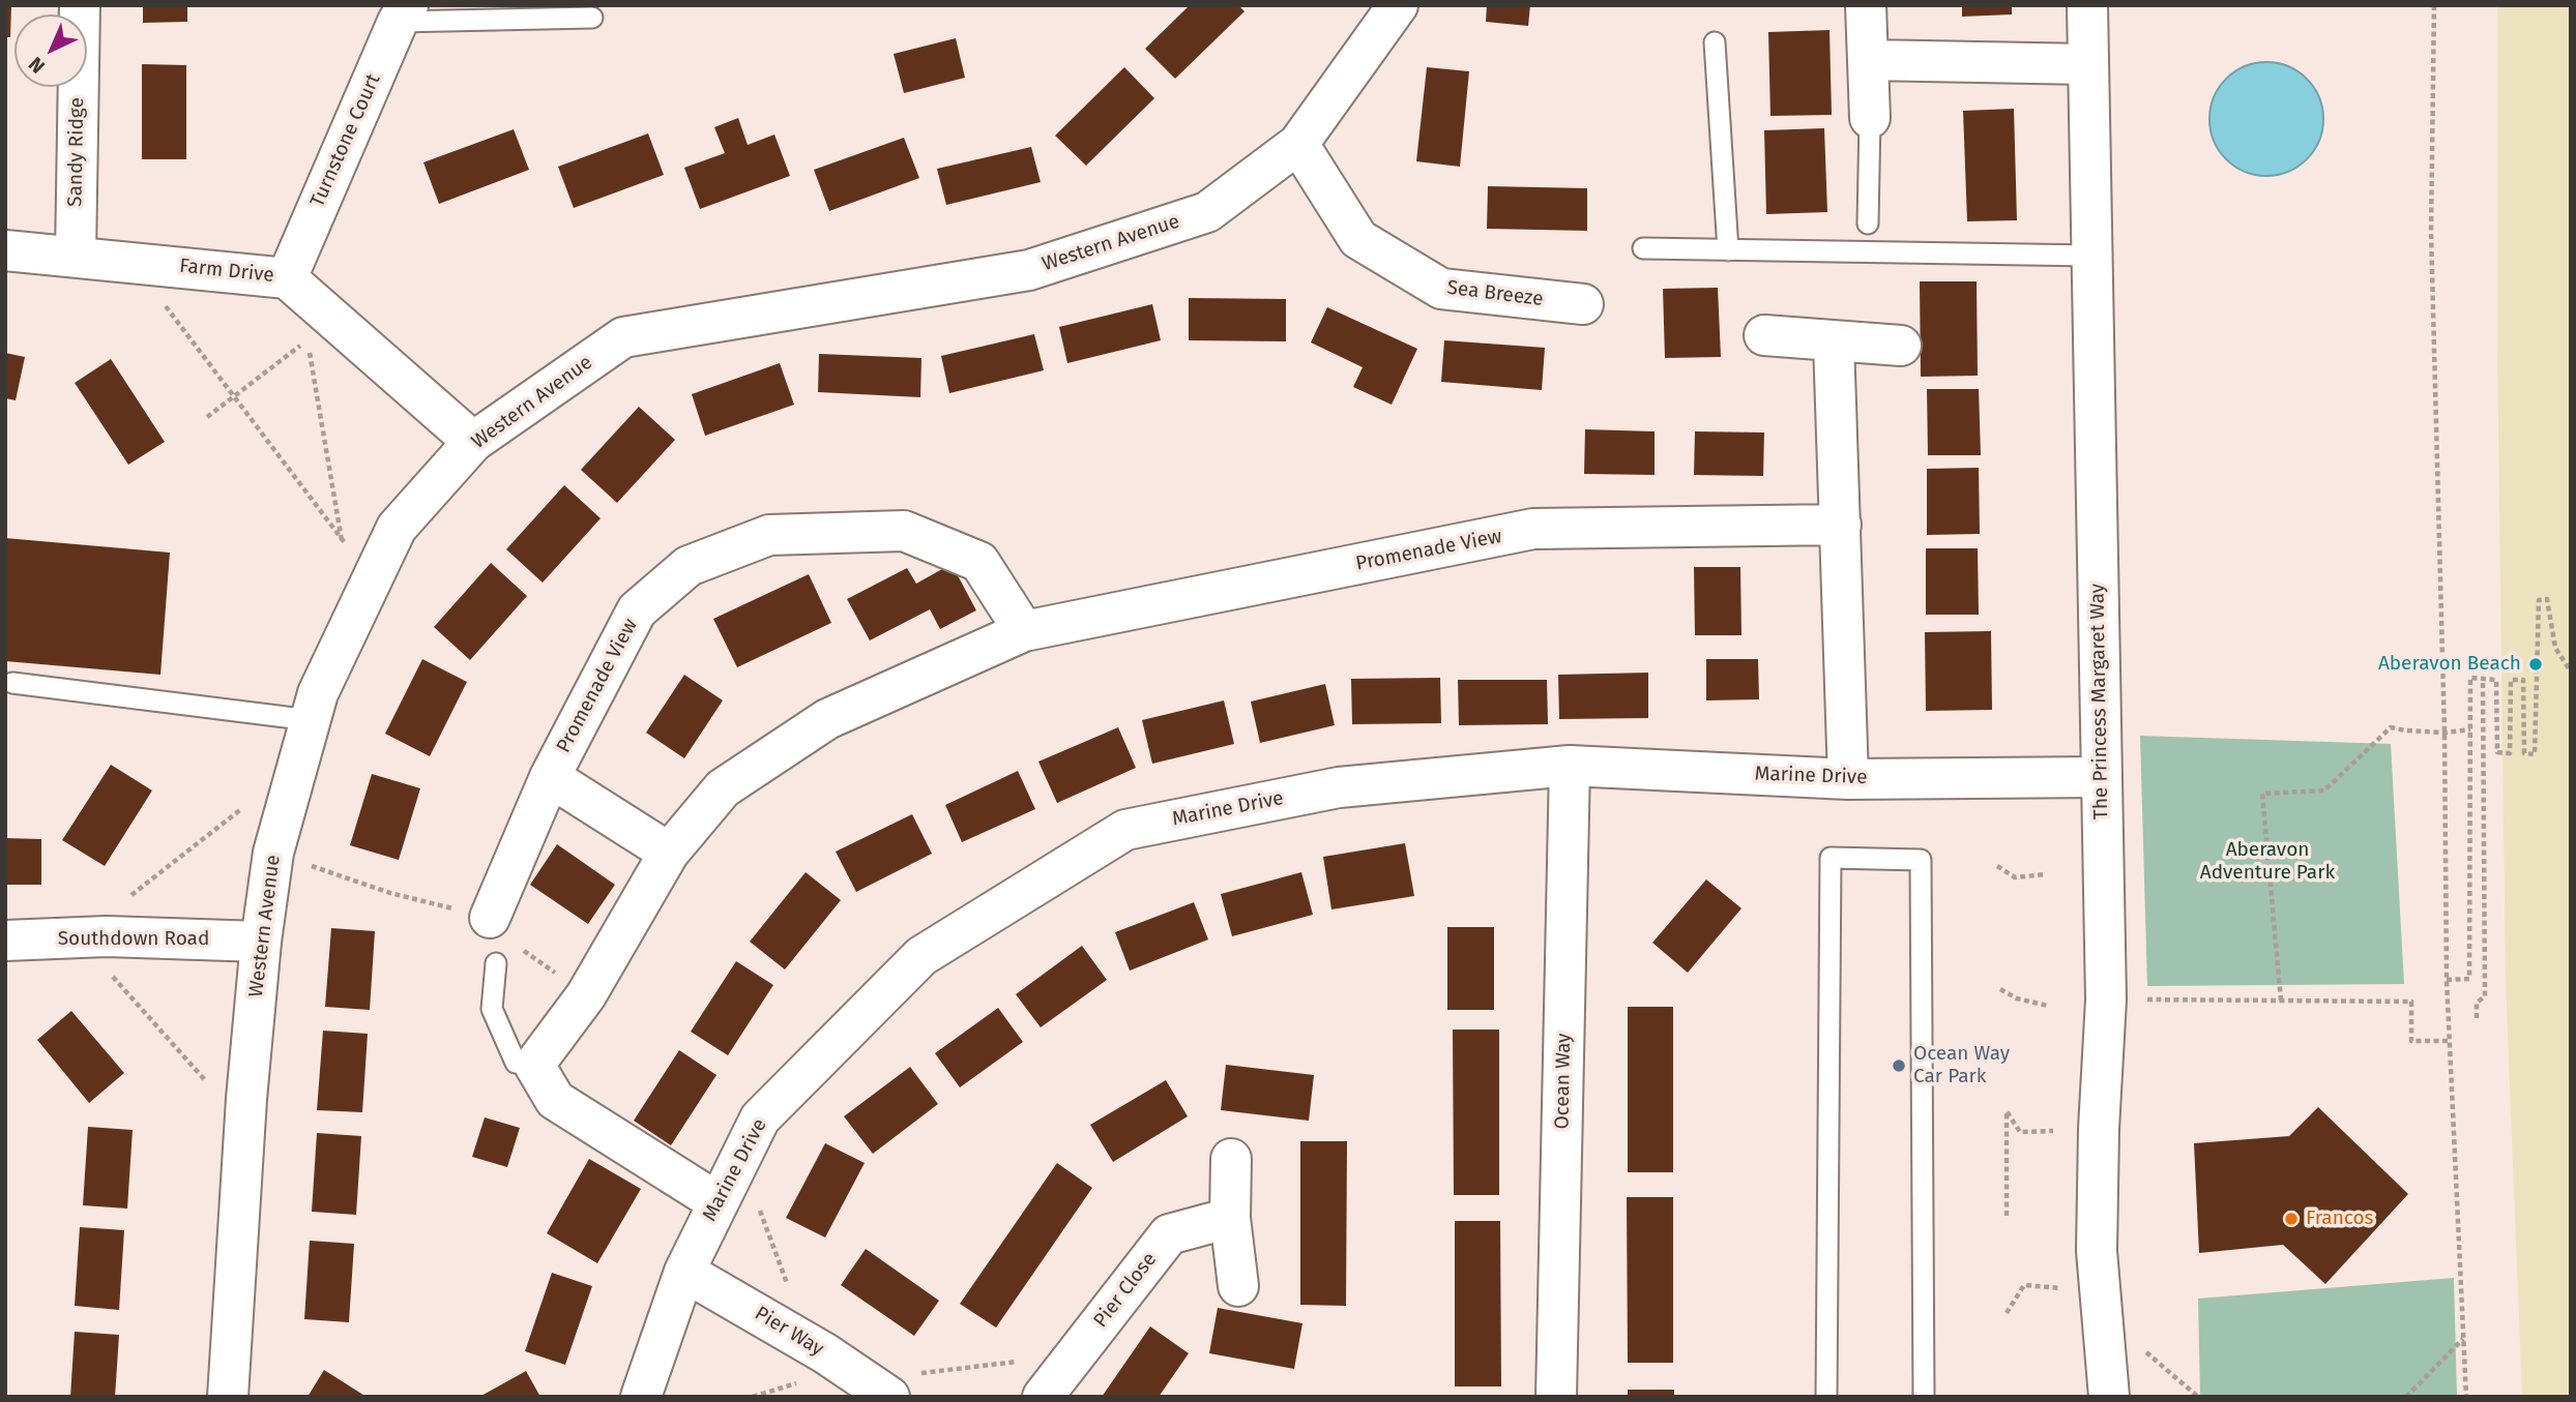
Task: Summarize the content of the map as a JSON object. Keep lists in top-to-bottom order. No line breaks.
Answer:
{"streets":{"street":["Turnstone Court","Sandy Ridge","Western Avenue","Farm Drive","Sea Breeze","Promenade View","The Princess Margaret Way","Marine Drive","Southdown Road","Ocean Way","Pier Close","Pier Way"]},"crossings":[["Turnstone Court","Farm Drive"],["Sandy Ridge","Farm Drive"],["Western Avenue","Farm Drive"],["Western Avenue","Sea Breeze"],["Western Avenue","Southdown Road"],["The Princess Margaret Way","Marine Drive"],["Marine Drive","Ocean Way"],["Marine Drive","Pier Way"]],"parks":["Aberavon Adventure Park"],"places":["Aberavon Beach","Ocean Way Car Park","Francos"],"north":"bottom left"}
